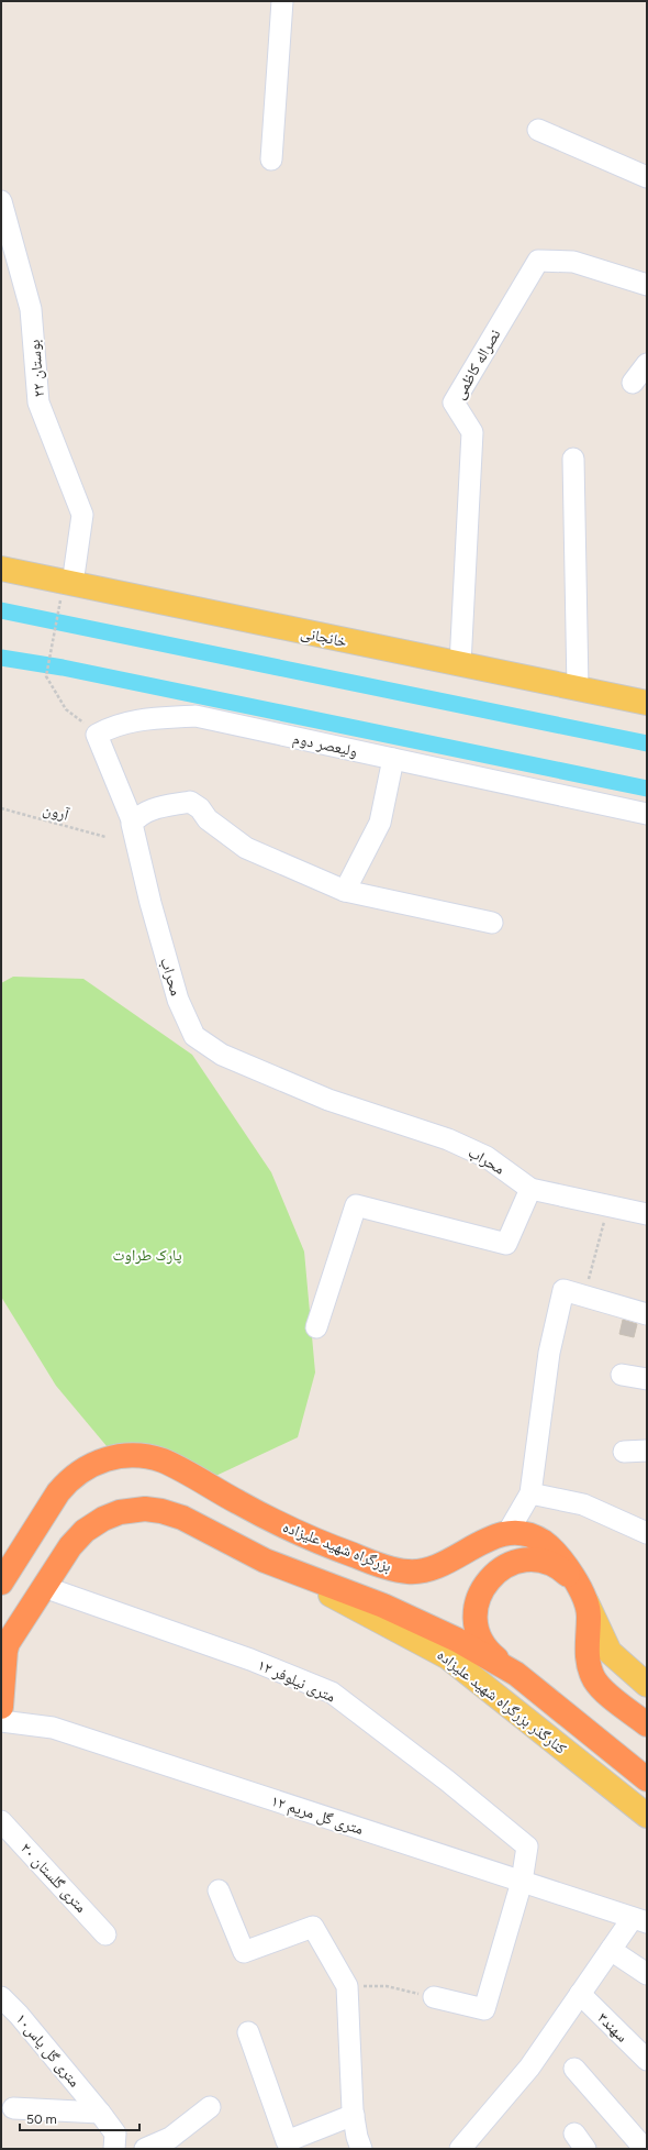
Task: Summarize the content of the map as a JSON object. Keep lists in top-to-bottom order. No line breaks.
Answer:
{"streets":{"highway":["بزرگراه شهید علیزاده"],"main road":["خانجانی","کنارگذر بزرگراه شهید علیزاده"],"street":["نصراله کاظمی","بوستان ۲۲","ولیعصر دوم","محراب","۱۲ متری نیلوفر","۱۲ متری گل مریم","۲۰ متری گلستان","سهند۳","۱۰متری گل یاس"],"path":["آرون"]},"crossings":[["نصراله کاظمی","خانجانی"],["بوستان ۲۲","خانجانی"],["۱۲ متری نیلوفر","۱۲ متری گل مریم"]],"parks":["پارک طراوت"],"scale_bar":"50 m"}
